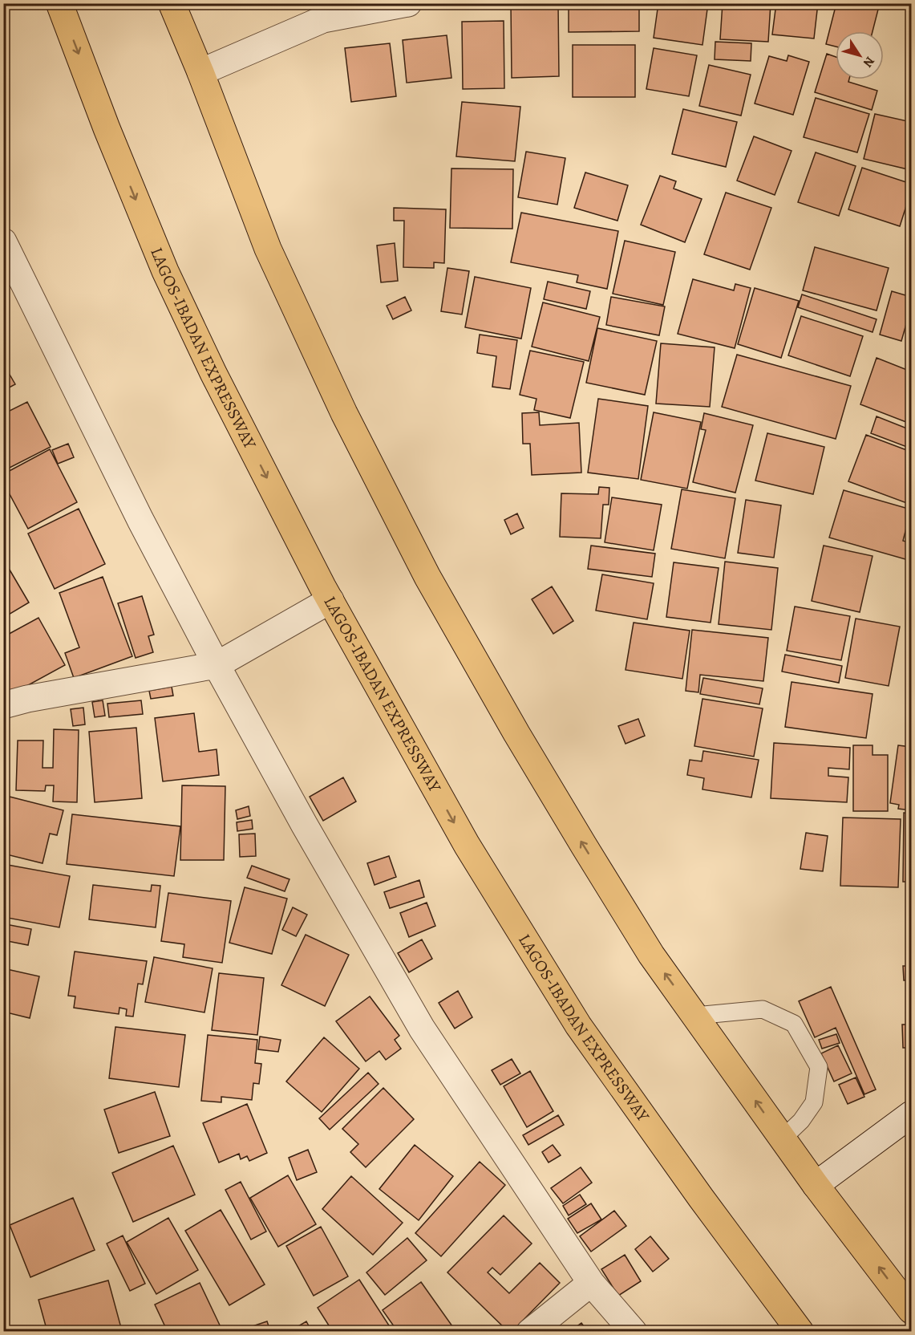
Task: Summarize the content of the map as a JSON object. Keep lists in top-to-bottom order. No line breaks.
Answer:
{"streets":{"highway":["LAGOS-IBADAN EXPRESSWAY"]},"north":"bottom right"}
